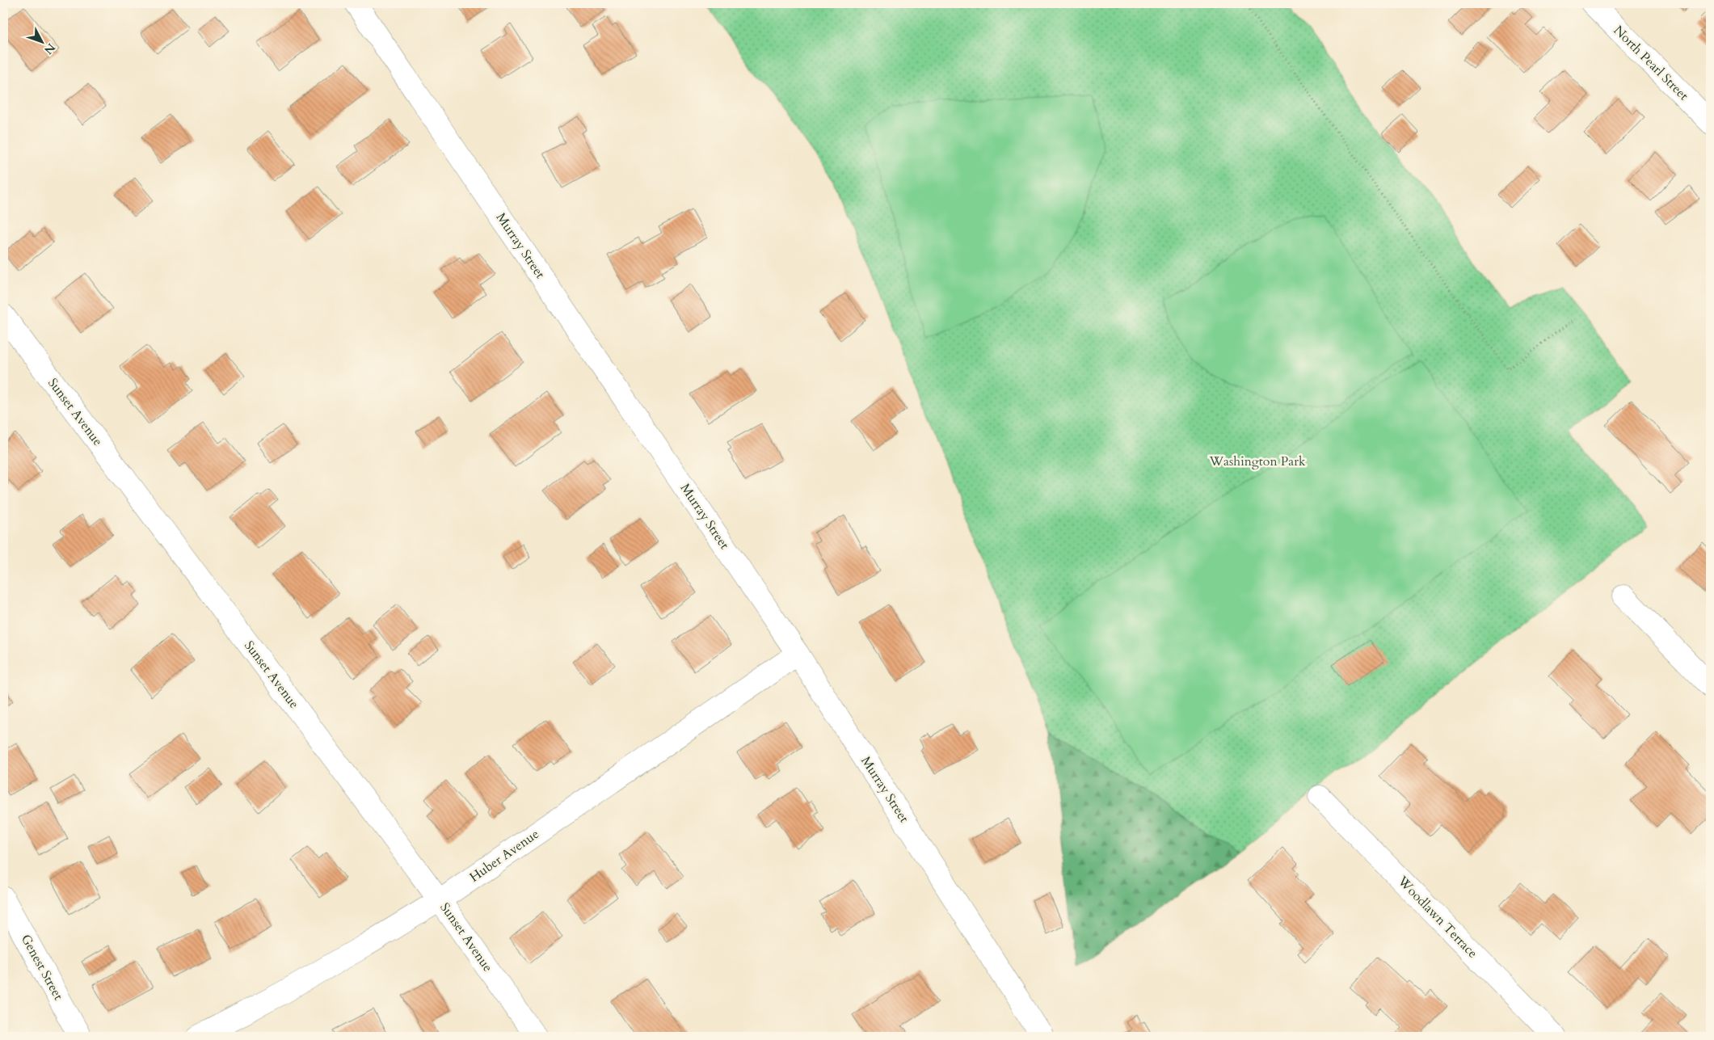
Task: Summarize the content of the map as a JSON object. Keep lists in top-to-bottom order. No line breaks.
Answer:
{"streets":{"street":["North Pearl Street","Murray Street","Sunset Avenue","Huber Avenue","Woodlawn Terrace","Genest Street"]},"crossings":[["Murray Street","Huber Avenue"],["Sunset Avenue","Huber Avenue"]],"parks":["Washington Park"],"north":"bottom right"}
